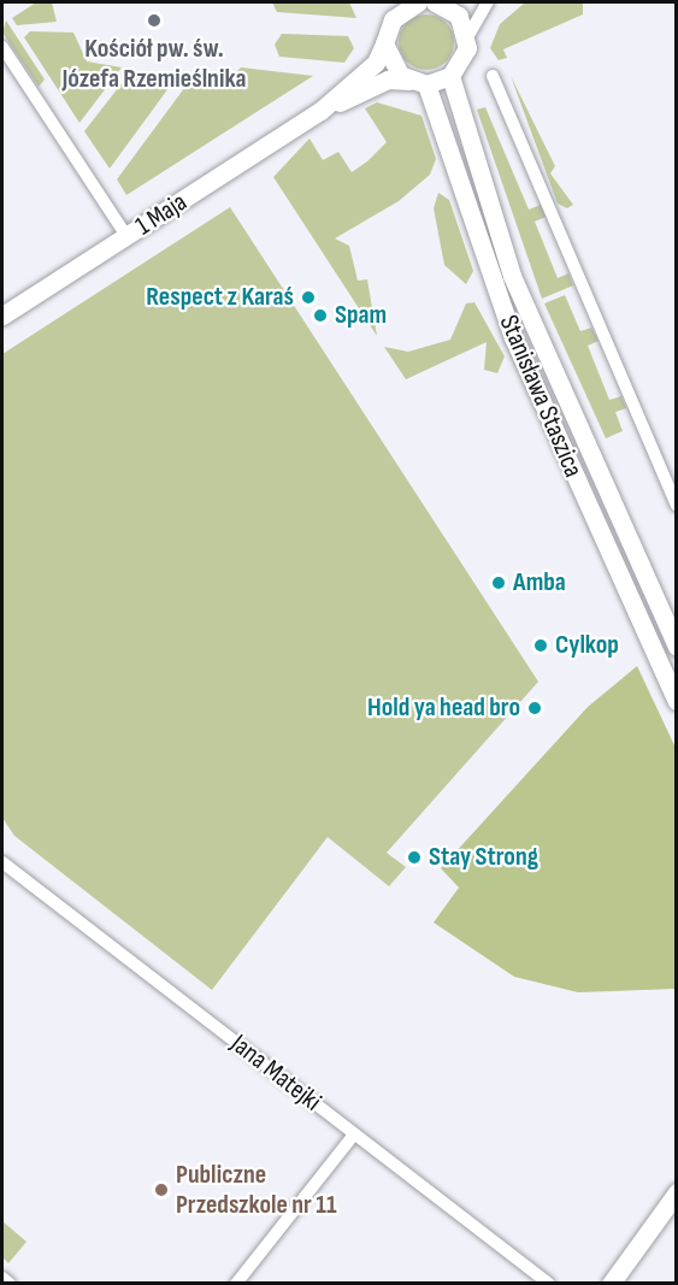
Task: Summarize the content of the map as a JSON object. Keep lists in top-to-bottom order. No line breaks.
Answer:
{"streets":{"street":["1 Maja","Stanisława Staszica","Jana Matejki"]},"crossings":[["1 Maja","Stanisława Staszica"]],"places":["Kościół pw. św. Józefa Rzemieślnika","Respect z Karaś","Spam","Amba","Cylkop","Hold ya head bro","Stay Strong","Publiczne Przedszkole nr 11"]}
